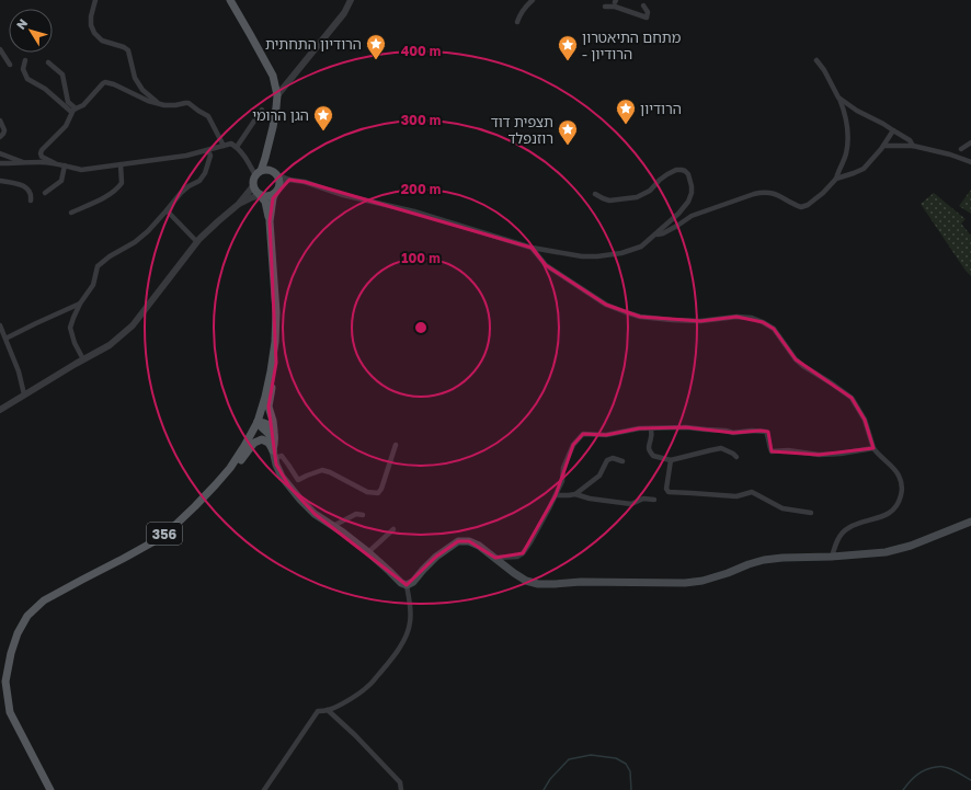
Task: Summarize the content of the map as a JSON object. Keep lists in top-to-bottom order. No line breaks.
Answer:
{"streets":{"main road":["356"]},"places":{"place":["הרודיון התחתית","מתחם התיאטרון - הרודיון","הרודיון","הגן הרומי","תצפית דוד רוזנפלד"]},"north":"top left","rings":["400 m","300 m","200 m","100 m"]}
